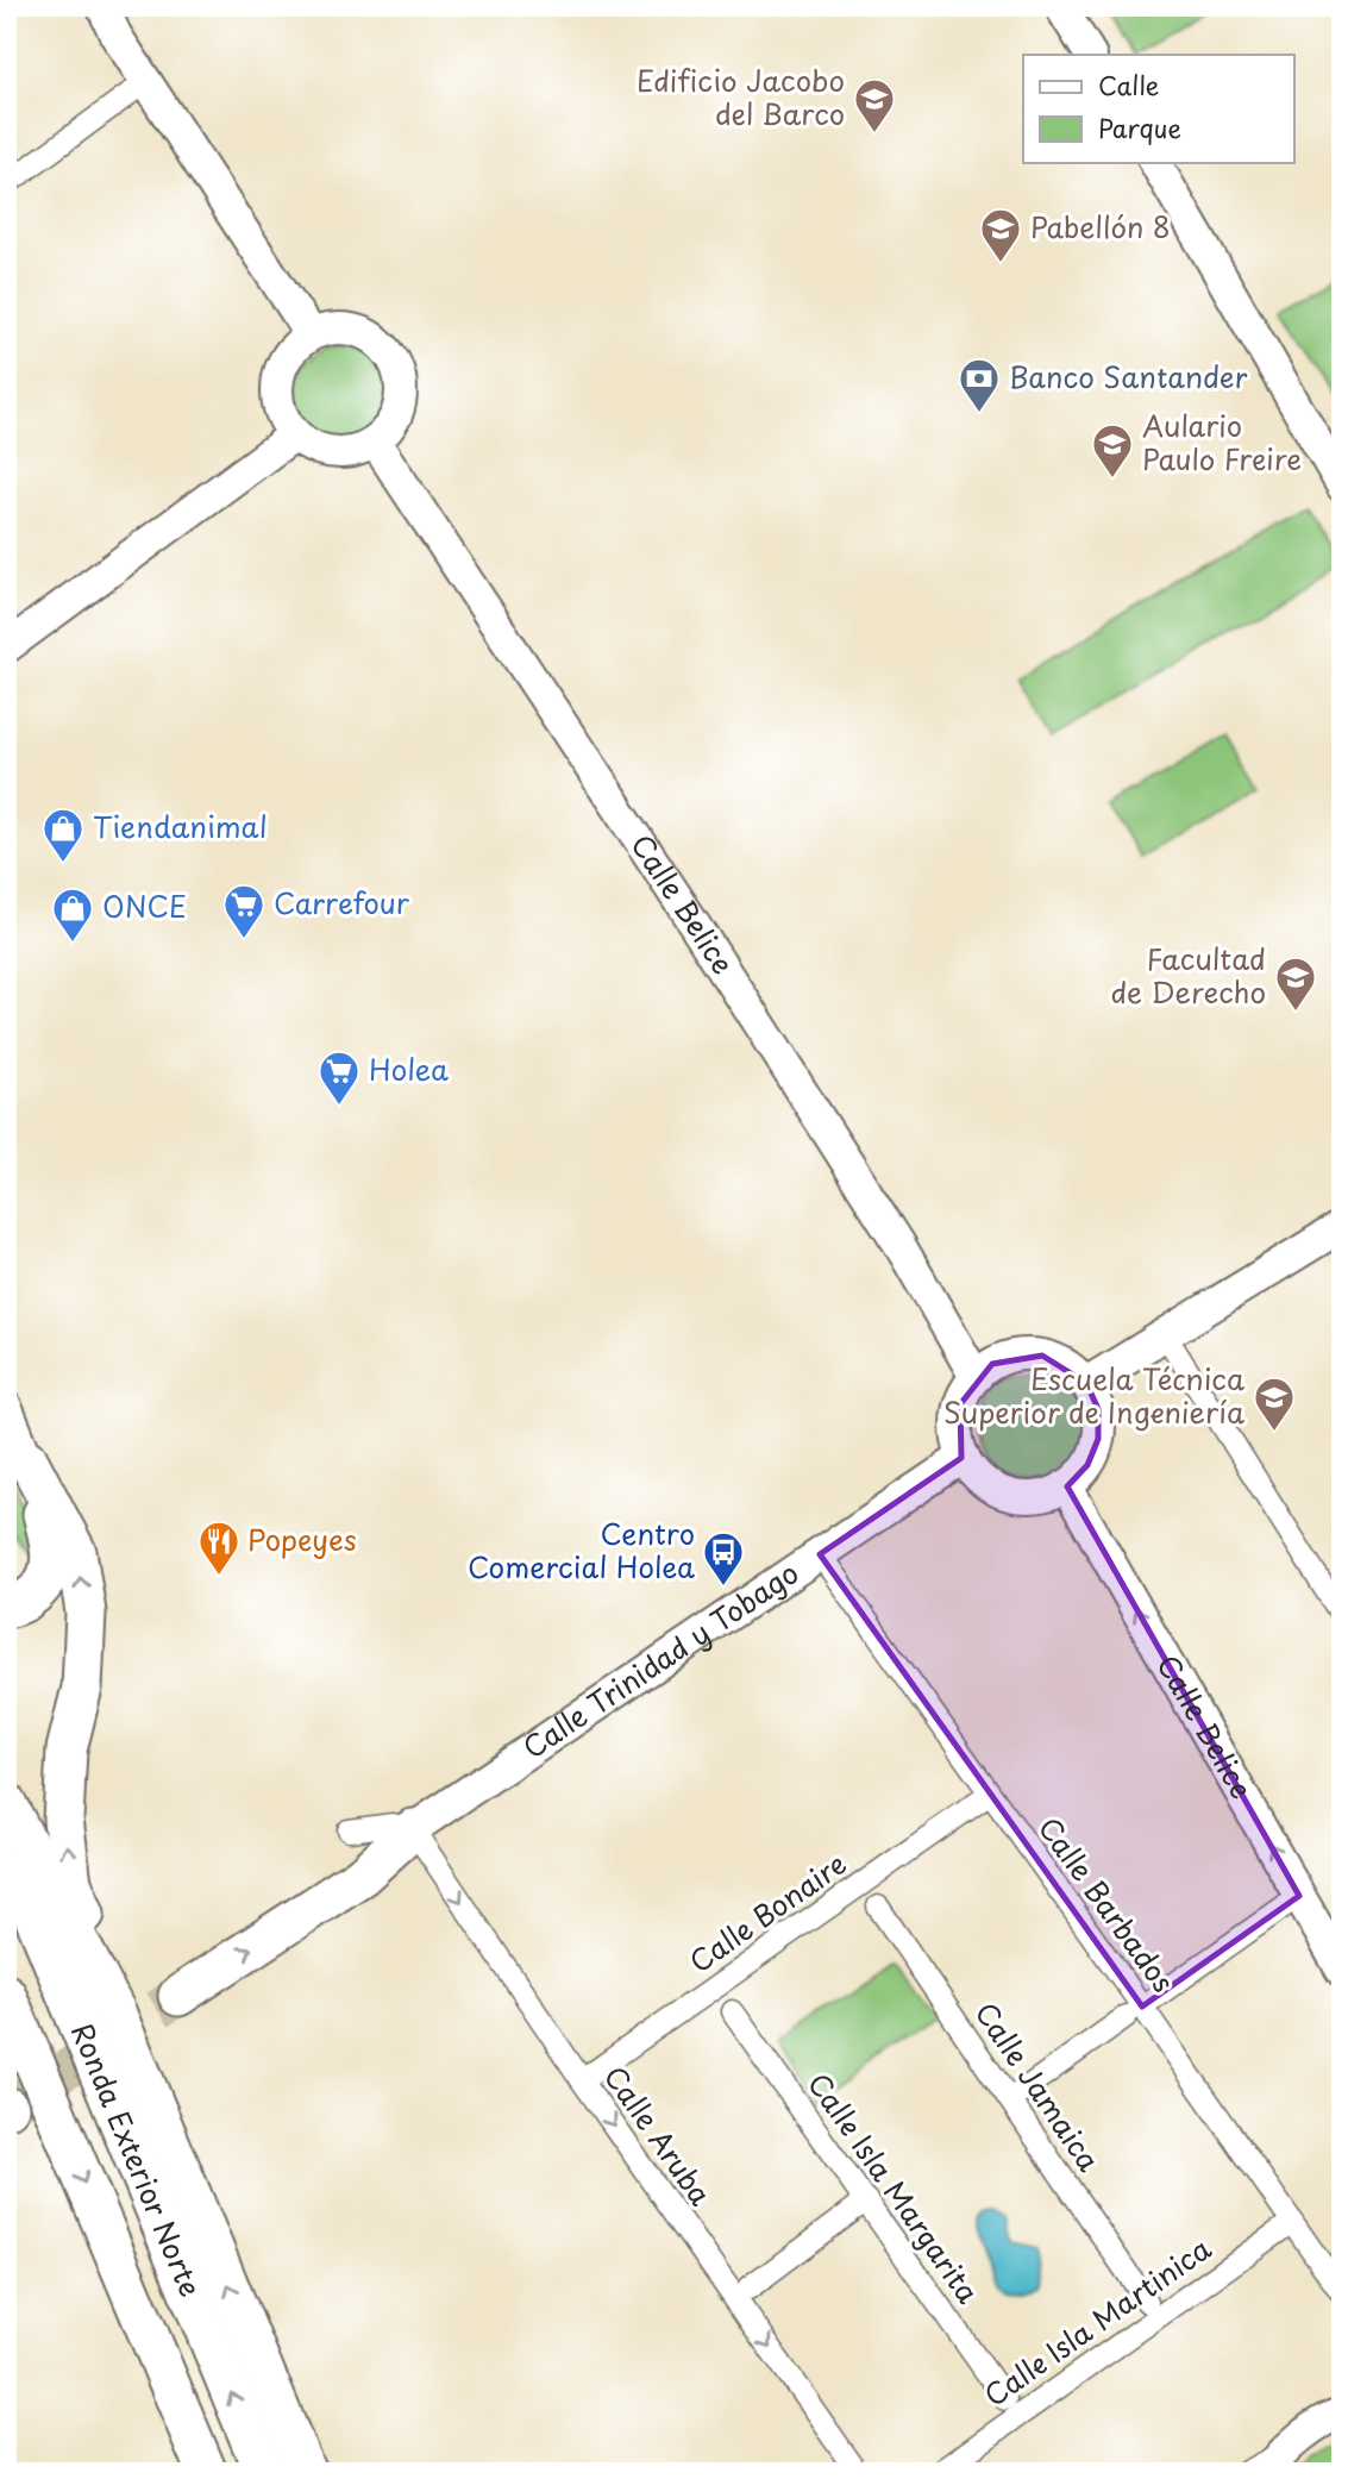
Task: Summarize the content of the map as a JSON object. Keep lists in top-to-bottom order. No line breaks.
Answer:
{"streets":{"highway":["Ronda Exterior Norte"],"street":["Calle Belice","Calle Trinidad y Tobago","Calle Barbados","Calle Bonaire","Calle Jamaica","Calle Aruba","Calle Isla Margarita","Calle Isla Martinica"]},"crossings":[["Calle Belice","Calle Trinidad y Tobago"],["Calle Trinidad y Tobago","Calle Barbados"],["Calle Trinidad y Tobago","Calle Aruba"],["Calle Barbados","Calle Bonaire"],["Calle Barbados","Calle Isla Martinica"],["Calle Bonaire","Calle Aruba"]],"one_way":["Calle Aruba"],"places":{"school or university":["Edificio Jacobo del Barco","Pabellón 8","Aulario Paulo Freire","Facultad de Derecho","Escuela Técnica Superior de Ingeniería"],"bank":["Banco Santander"],"shop":["Tiendanimal","ONCE"],"supermarket":["Carrefour","Holea"],"restaurant":["Popeyes"],"bus stop":["Centro Comercial Holea"]},"legend":["Calle","Parque"]}
